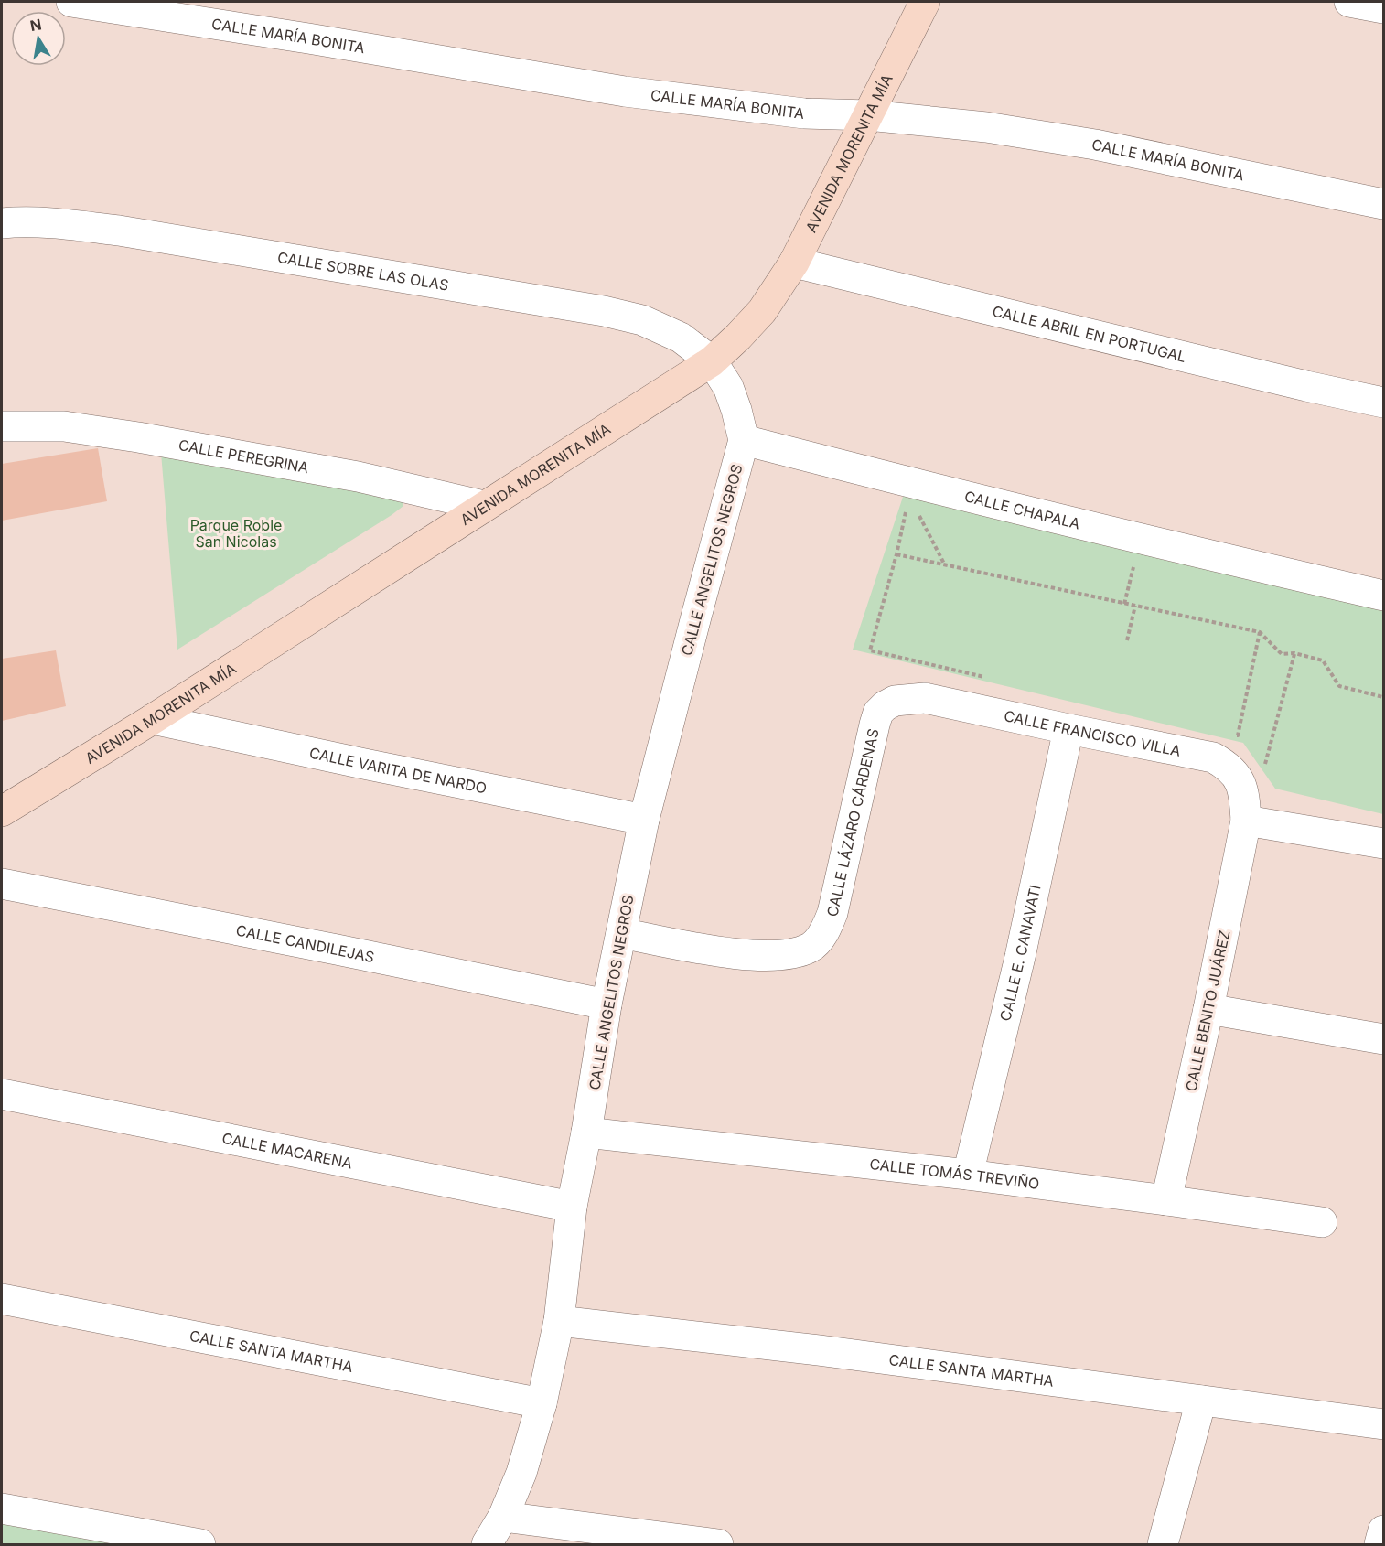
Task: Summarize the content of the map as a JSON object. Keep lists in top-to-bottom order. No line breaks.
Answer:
{"streets":{"street":["CALLE MARÍA BONITA","AVENIDA MORENITA MÍA","CALLE SOBRE LAS OLAS","CALLE ABRIL EN PORTUGAL","CALLE PEREGRINA","CALLE CHAPALA","CALLE ANGELITOS NEGROS","CALLE FRANCISCO VILLA","CALLE VARITA DE NARDO","CALLE LÁZARO CÁRDENAS","CALLE CANDILEJAS","CALLE E. CANAVATI","CALLE BENITO JUÁREZ","CALLE MACARENA","CALLE TOMÁS TREVIÑO","CALLE SANTA MARTHA"]},"crossings":[["CALLE MARÍA BONITA","AVENIDA MORENITA MÍA"],["AVENIDA MORENITA MÍA","CALLE SOBRE LAS OLAS"],["AVENIDA MORENITA MÍA","CALLE ABRIL EN PORTUGAL"],["AVENIDA MORENITA MÍA","CALLE PEREGRINA"],["AVENIDA MORENITA MÍA","CALLE VARITA DE NARDO"],["CALLE CHAPALA","CALLE ANGELITOS NEGROS"],["CALLE ANGELITOS NEGROS","CALLE VARITA DE NARDO"],["CALLE ANGELITOS NEGROS","CALLE LÁZARO CÁRDENAS"],["CALLE ANGELITOS NEGROS","CALLE CANDILEJAS"],["CALLE ANGELITOS NEGROS","CALLE MACARENA"],["CALLE ANGELITOS NEGROS","CALLE TOMÁS TREVIÑO"],["CALLE ANGELITOS NEGROS","CALLE SANTA MARTHA"],["CALLE FRANCISCO VILLA","CALLE LÁZARO CÁRDENAS"],["CALLE FRANCISCO VILLA","CALLE E. CANAVATI"],["CALLE FRANCISCO VILLA","CALLE BENITO JUÁREZ"],["CALLE E. CANAVATI","CALLE TOMÁS TREVIÑO"],["CALLE BENITO JUÁREZ","CALLE TOMÁS TREVIÑO"]],"parks":["Parque Roble San Nicolas"],"north":"top"}
